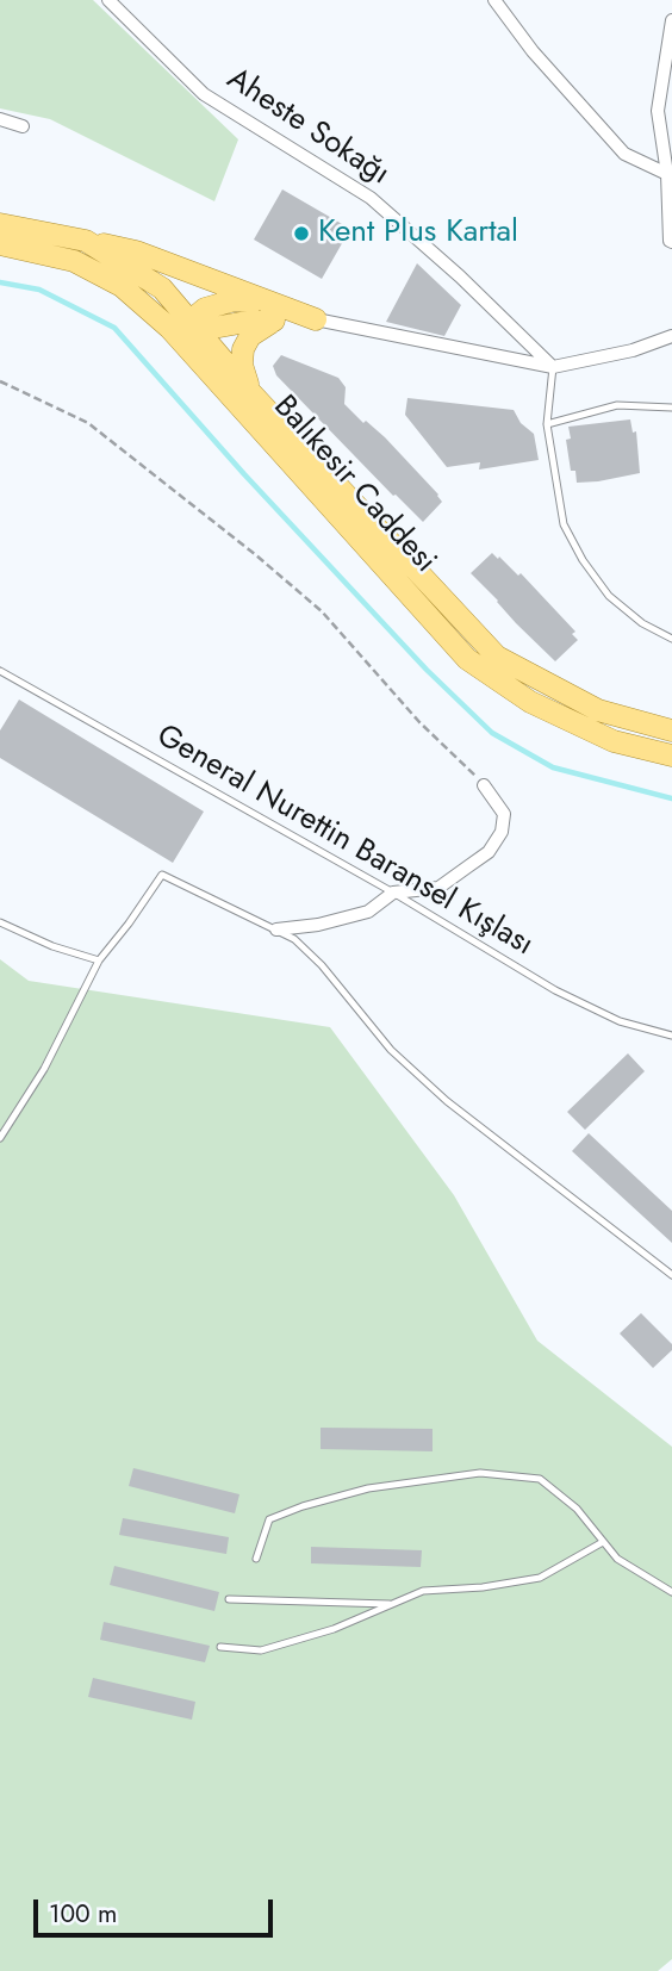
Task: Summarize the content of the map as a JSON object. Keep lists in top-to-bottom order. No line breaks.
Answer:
{"streets":{"main road":["Balıkesir Caddesi"],"street":["Aheste Sokağı"],"lane":["General Nurettin Baransel Kışlası"]},"places":["Kent Plus Kartal"],"scale_bar":"100 m"}
